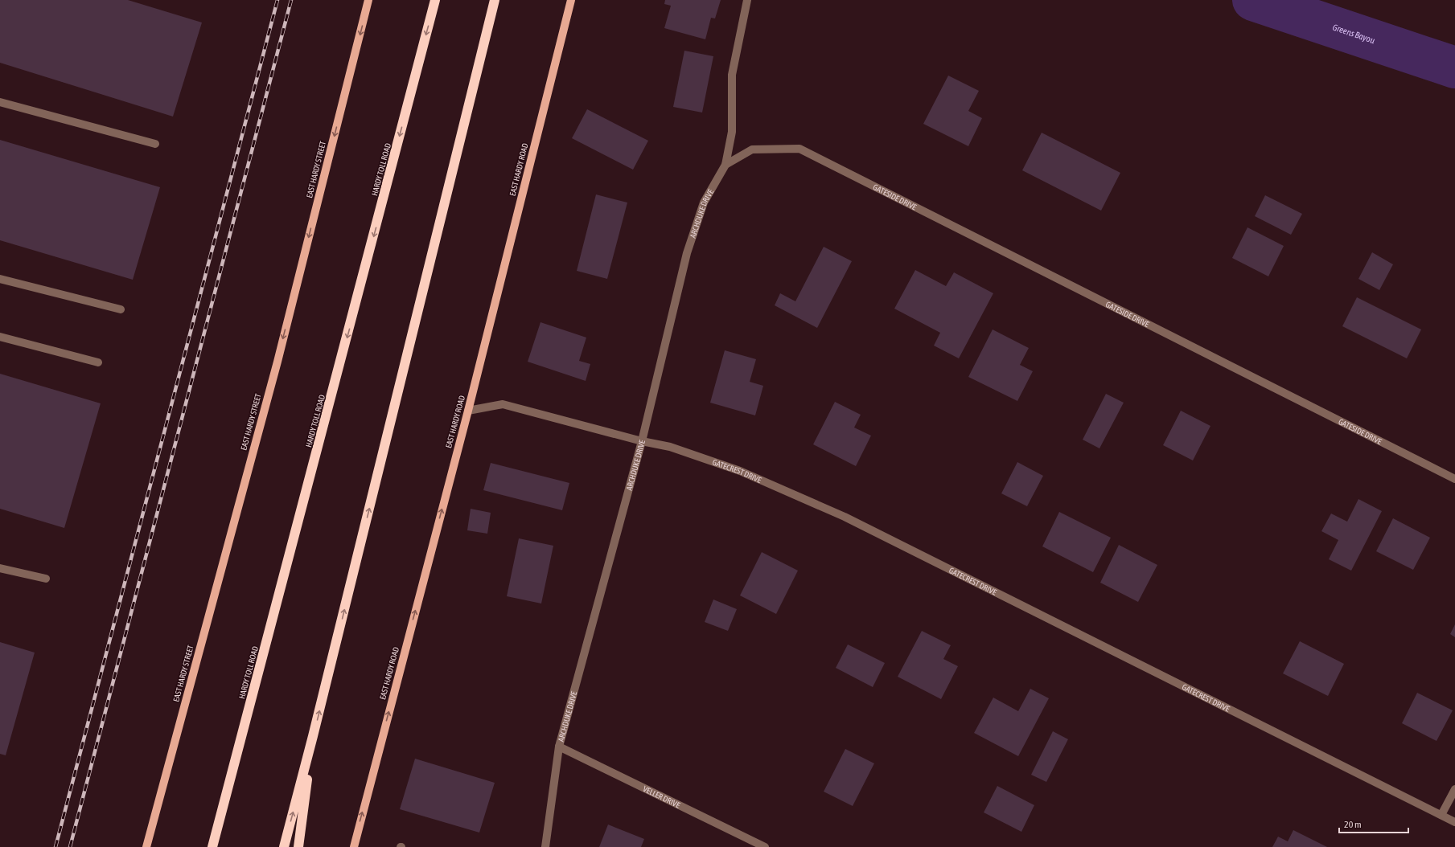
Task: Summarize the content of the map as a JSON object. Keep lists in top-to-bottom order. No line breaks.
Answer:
{"streets":{"highway":["HARDY TOLL ROAD"],"main road":["EAST HARDY STREET","EAST HARDY ROAD"],"street":["GATESIDE DRIVE","ARCHDUKE DRIVE","GATECREST DRIVE","VELLER DRIVE"]},"crossings":[["EAST HARDY ROAD","GATECREST DRIVE"],["GATESIDE DRIVE","ARCHDUKE DRIVE"],["ARCHDUKE DRIVE","GATECREST DRIVE"],["ARCHDUKE DRIVE","VELLER DRIVE"]],"one_way":["EAST HARDY STREET","EAST HARDY ROAD"],"water":["Greens Bayou"],"scale_bar":"20 m"}
